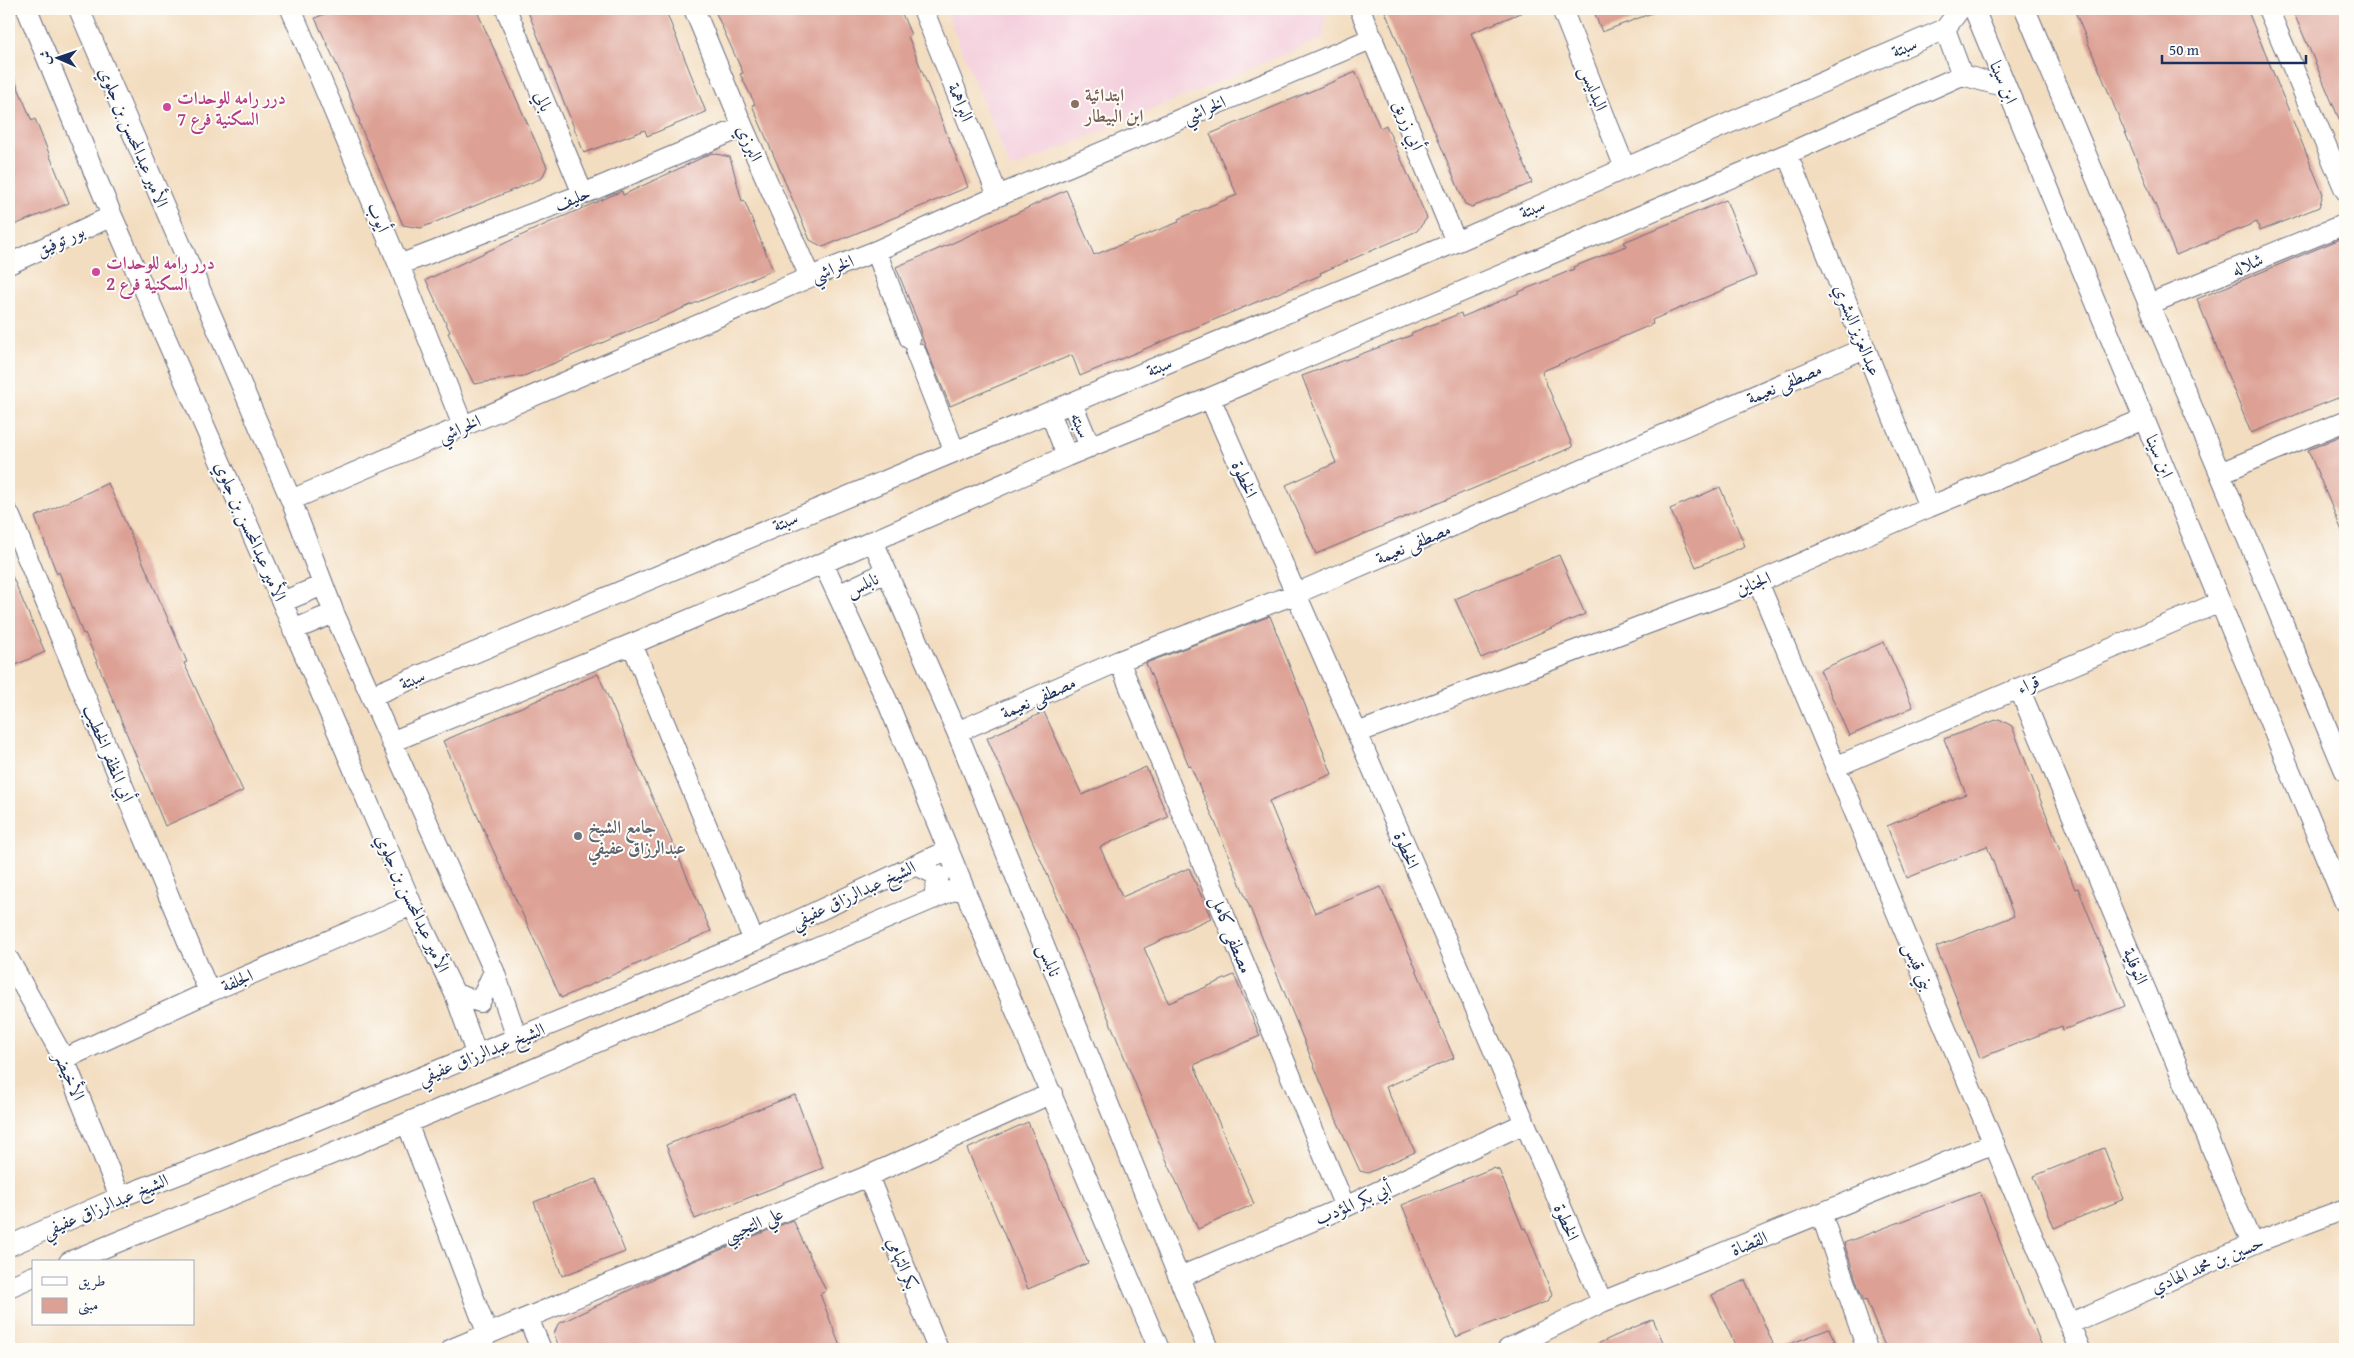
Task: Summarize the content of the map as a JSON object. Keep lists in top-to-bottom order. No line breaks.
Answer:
{"streets":{"street":["سبتة","ابن سينا","البدليس","بالي","البراهمة","الخراشي","أبي زريق","الأمير عبدالمحسن بن جلوي","البرزي","حليف","أيوب","بور توفيق","شلاله","عبدالعزيز البشري","مصطفى نعيمة","سبته","الخطوة","الجناين","نابلس","قراء","أبي المظفر الخطيب","الشيخ عبدالرزاق عفيفي","مصطفى كامل","بني قيس","النوفلية","الجلفة","الأخيضر","أبي بكر المؤدب","علي التجيبي","القضاة","بكر التهامي","حسين بن محمد الهادي"]},"crossings":[["سبتة","البدليس"],["سبتة","أبي زريق"],["سبتة","الأمير عبدالمحسن بن جلوي"],["سبتة","سبته"],["ابن سينا","الجناين"],["ابن سينا","قراء"],["بالي","حليف"],["البراهمة","الخراشي"],["الخراشي","أبي زريق"],["الخراشي","الأمير عبدالمحسن بن جلوي"],["الخراشي","البرزي"],["الخراشي","أيوب"],["الأمير عبدالمحسن بن جلوي","بور توفيق"],["الأمير عبدالمحسن بن جلوي","الشيخ عبدالرزاق عفيفي"],["الأمير عبدالمحسن بن جلوي","الجلفة"],["البرزي","حليف"],["حليف","أيوب"],["عبدالعزيز البشري","مصطفى نعيمة"],["عبدالعزيز البشري","الجناين"],["مصطفى نعيمة","الخطوة"],["مصطفى نعيمة","نابلس"],["مصطفى نعيمة","مصطفى كامل"],["الخطوة","الجناين"],["الخطوة","أبي بكر المؤدب"],["الخطوة","القضاة"],["الجناين","بني قيس"],["نابلس","الشيخ عبدالرزاق عفيفي"],["نابلس","أبي بكر المؤدب"],["نابلس","علي التجيبي"],["قراء","بني قيس"],["قراء","النوفلية"],["أبي المظفر الخطيب","الجلفة"],["الشيخ عبدالرزاق عفيفي","الأخيضر"],["مصطفى كامل","أبي بكر المؤدب"],["بني قيس","القضاة"],["بني قيس","حسين بن محمد الهادي"],["النوفلية","حسين بن محمد الهادي"],["الجلفة","الأخيضر"],["علي التجيبي","بكر التهامي"]],"places":["ابتدائية ابن البيطار","درر رامه للوحدات السكنية فرع 7","درر رامه للوحدات السكنية فرع 2","جامع الشيخ عبدالرزاق عفيفي"],"legend":["طريق","مبنى"],"scale_bar":"50 m","north":"left"}
